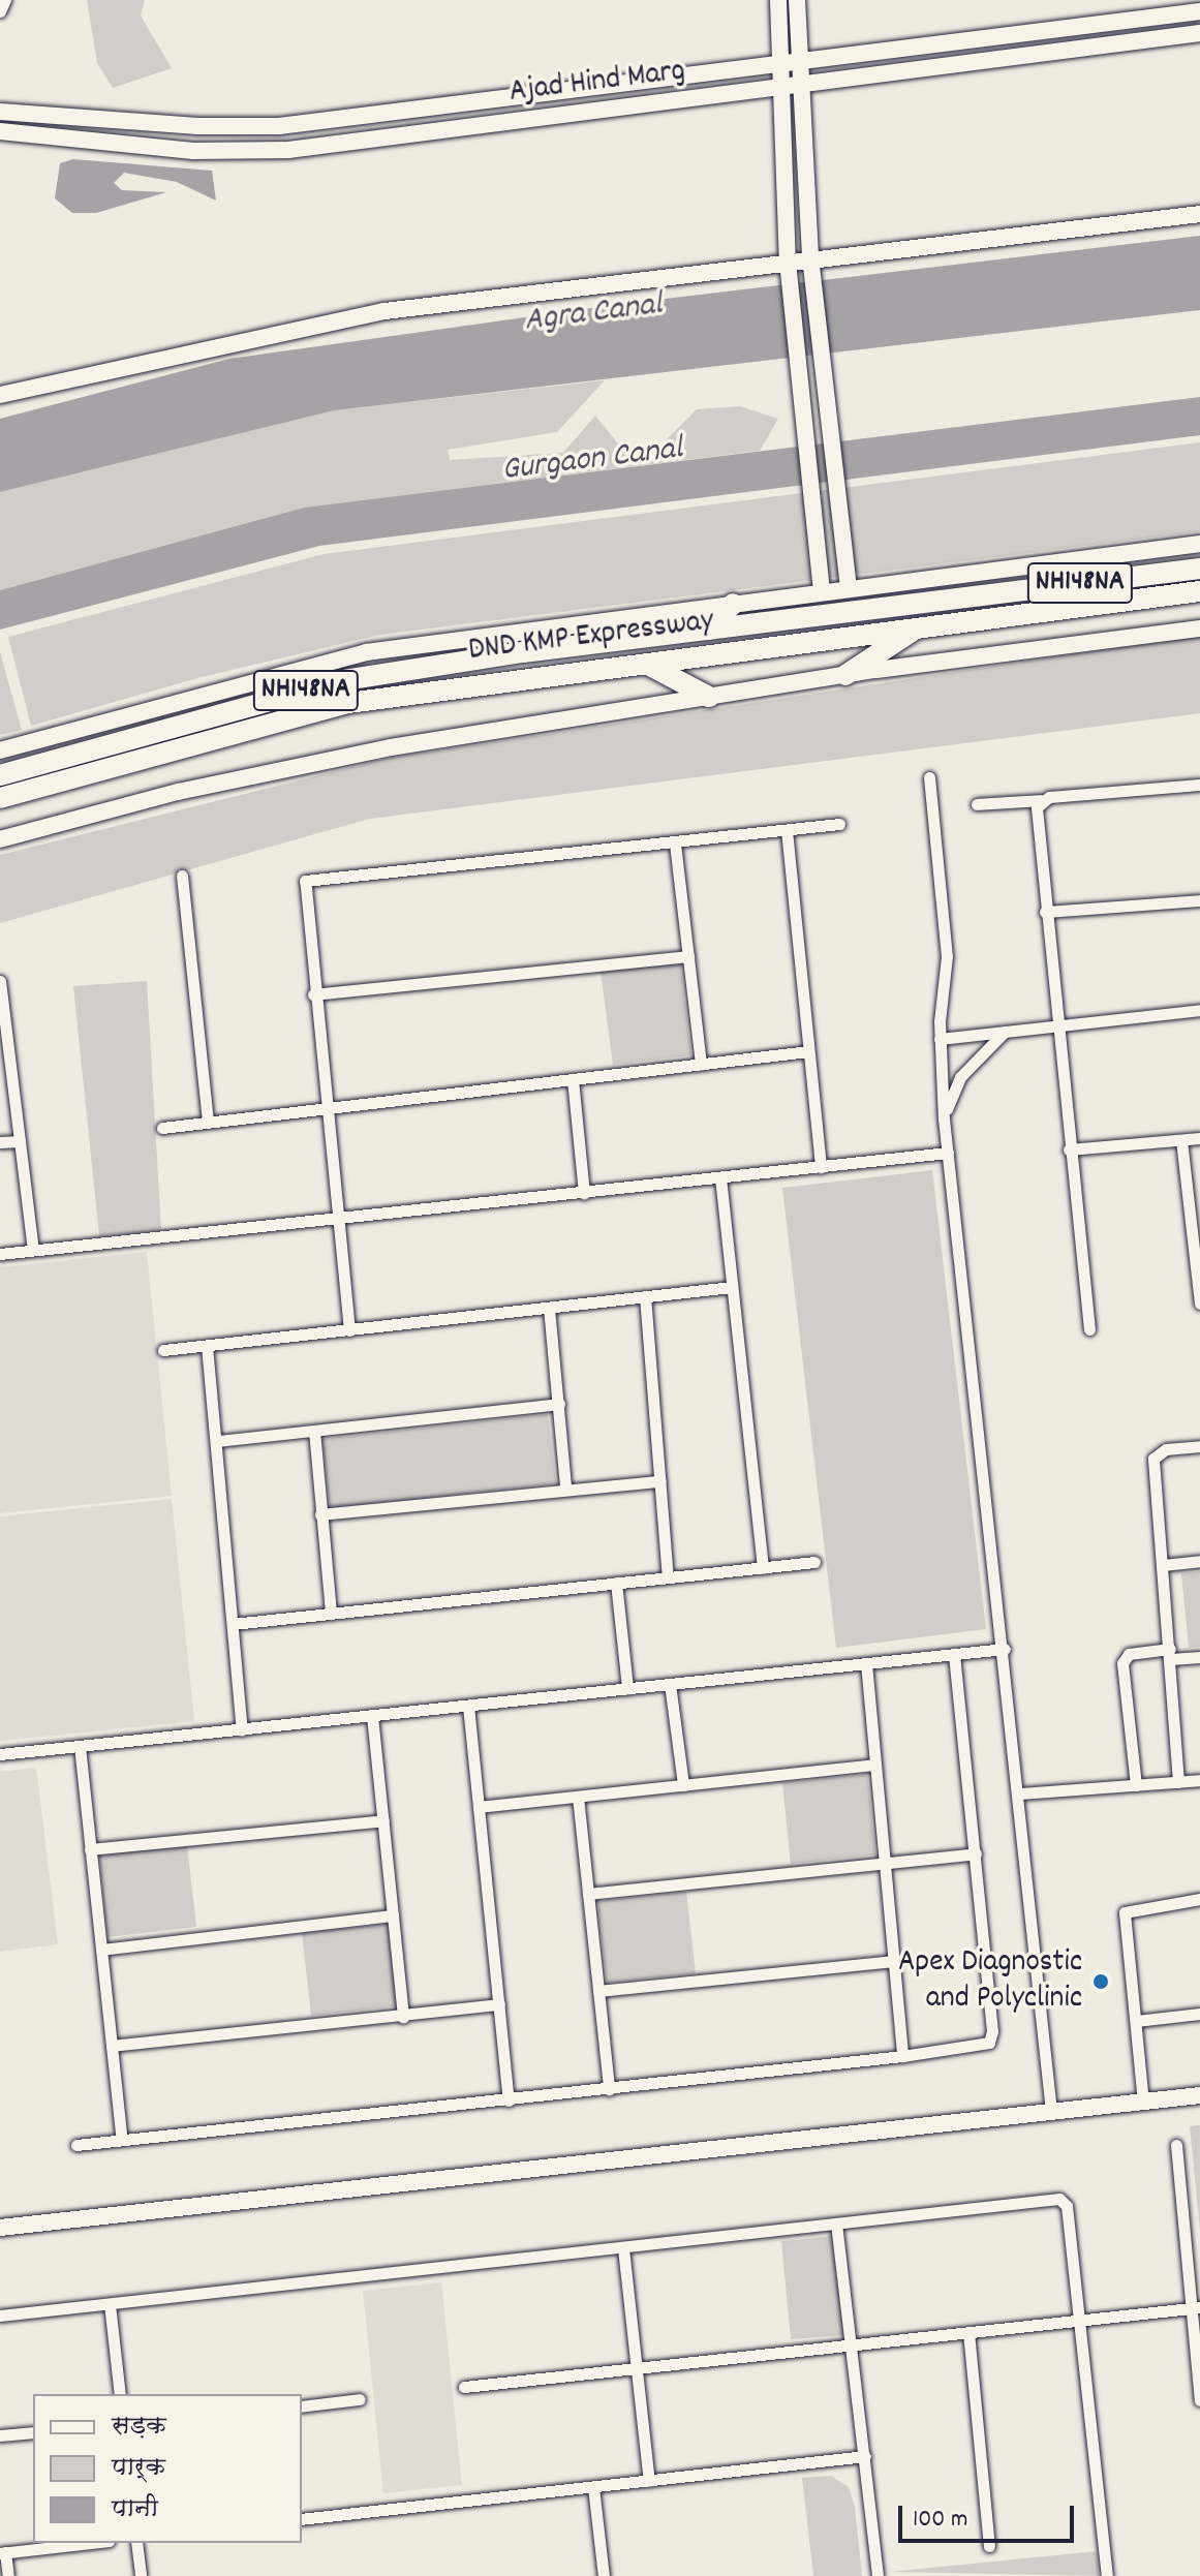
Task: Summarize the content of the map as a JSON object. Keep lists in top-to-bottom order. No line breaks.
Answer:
{"streets":{"highway":["NH148NA","DND KMP Expressway"],"street":["Ajad Hind Marg"]},"water":["Agra Canal","Gurgaon Canal"],"places":["Apex Diagnostic and Polyclinic"],"legend":["सड़क","पार्क","पानी"],"scale_bar":"100 m"}
